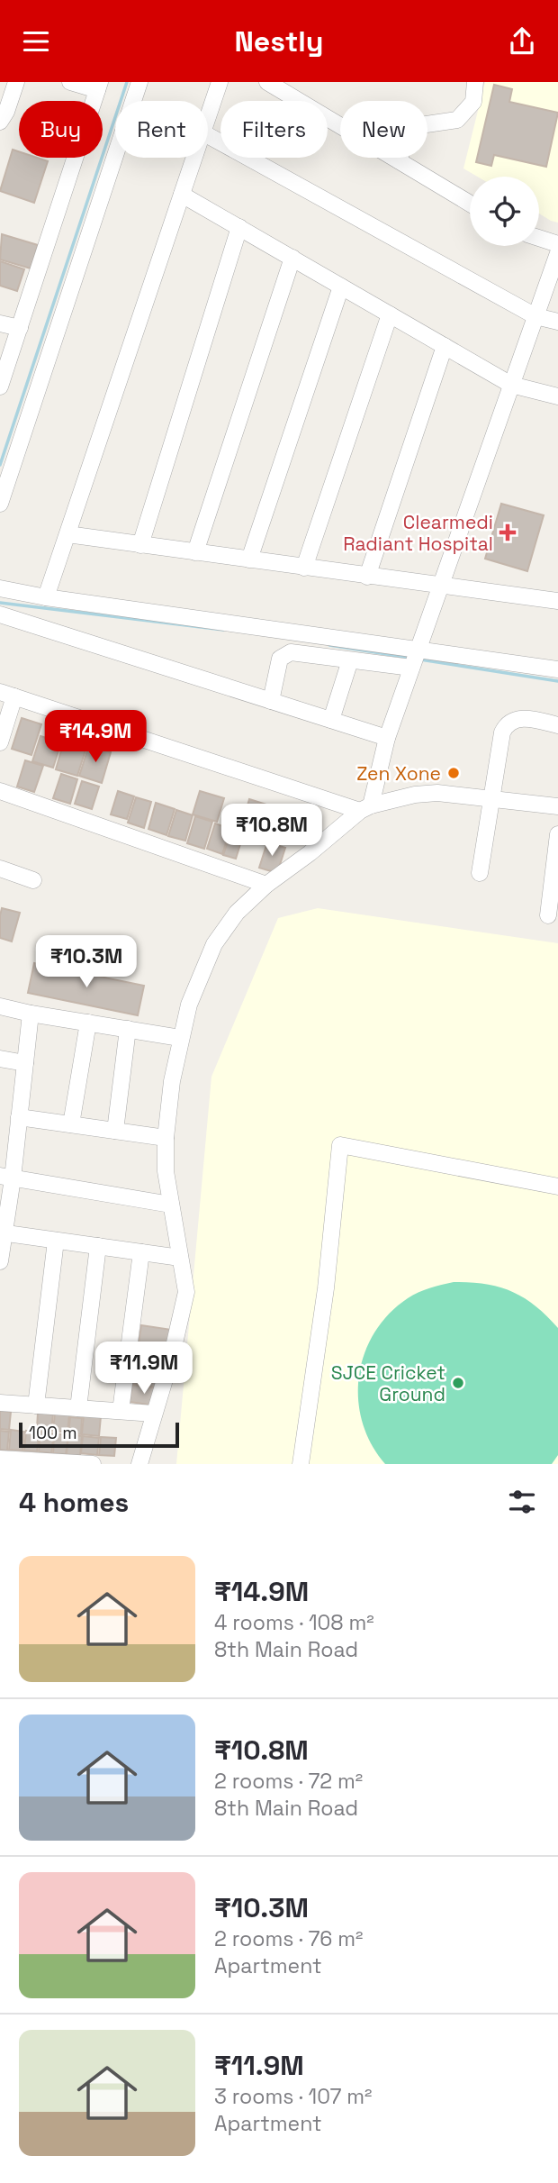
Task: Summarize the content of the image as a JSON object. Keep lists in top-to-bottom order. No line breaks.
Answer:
{"places":{"health":["Clearmedi Radiant Hospital"],"other":["Zen Xone","SJCE Cricket Ground"]},"scale_bar":"100 m","page":{"header":"Nestly","chip":["Buy","Rent","Filters","New"],"price":["₹14.9M","₹10.8M","₹10.3M","₹11.9M"],"scale":"100 m","heading":"4 homes","list":[{"name":"₹14.9M","note":"4 rooms · 108 m² · 8th Main Road"},{"name":"₹10.8M","note":"2 rooms · 72 m² · 8th Main Road"},{"name":"₹10.3M","note":"2 rooms · 76 m² · Apartment"},{"name":"₹11.9M","note":"3 rooms · 107 m² · Apartment"}]}}
